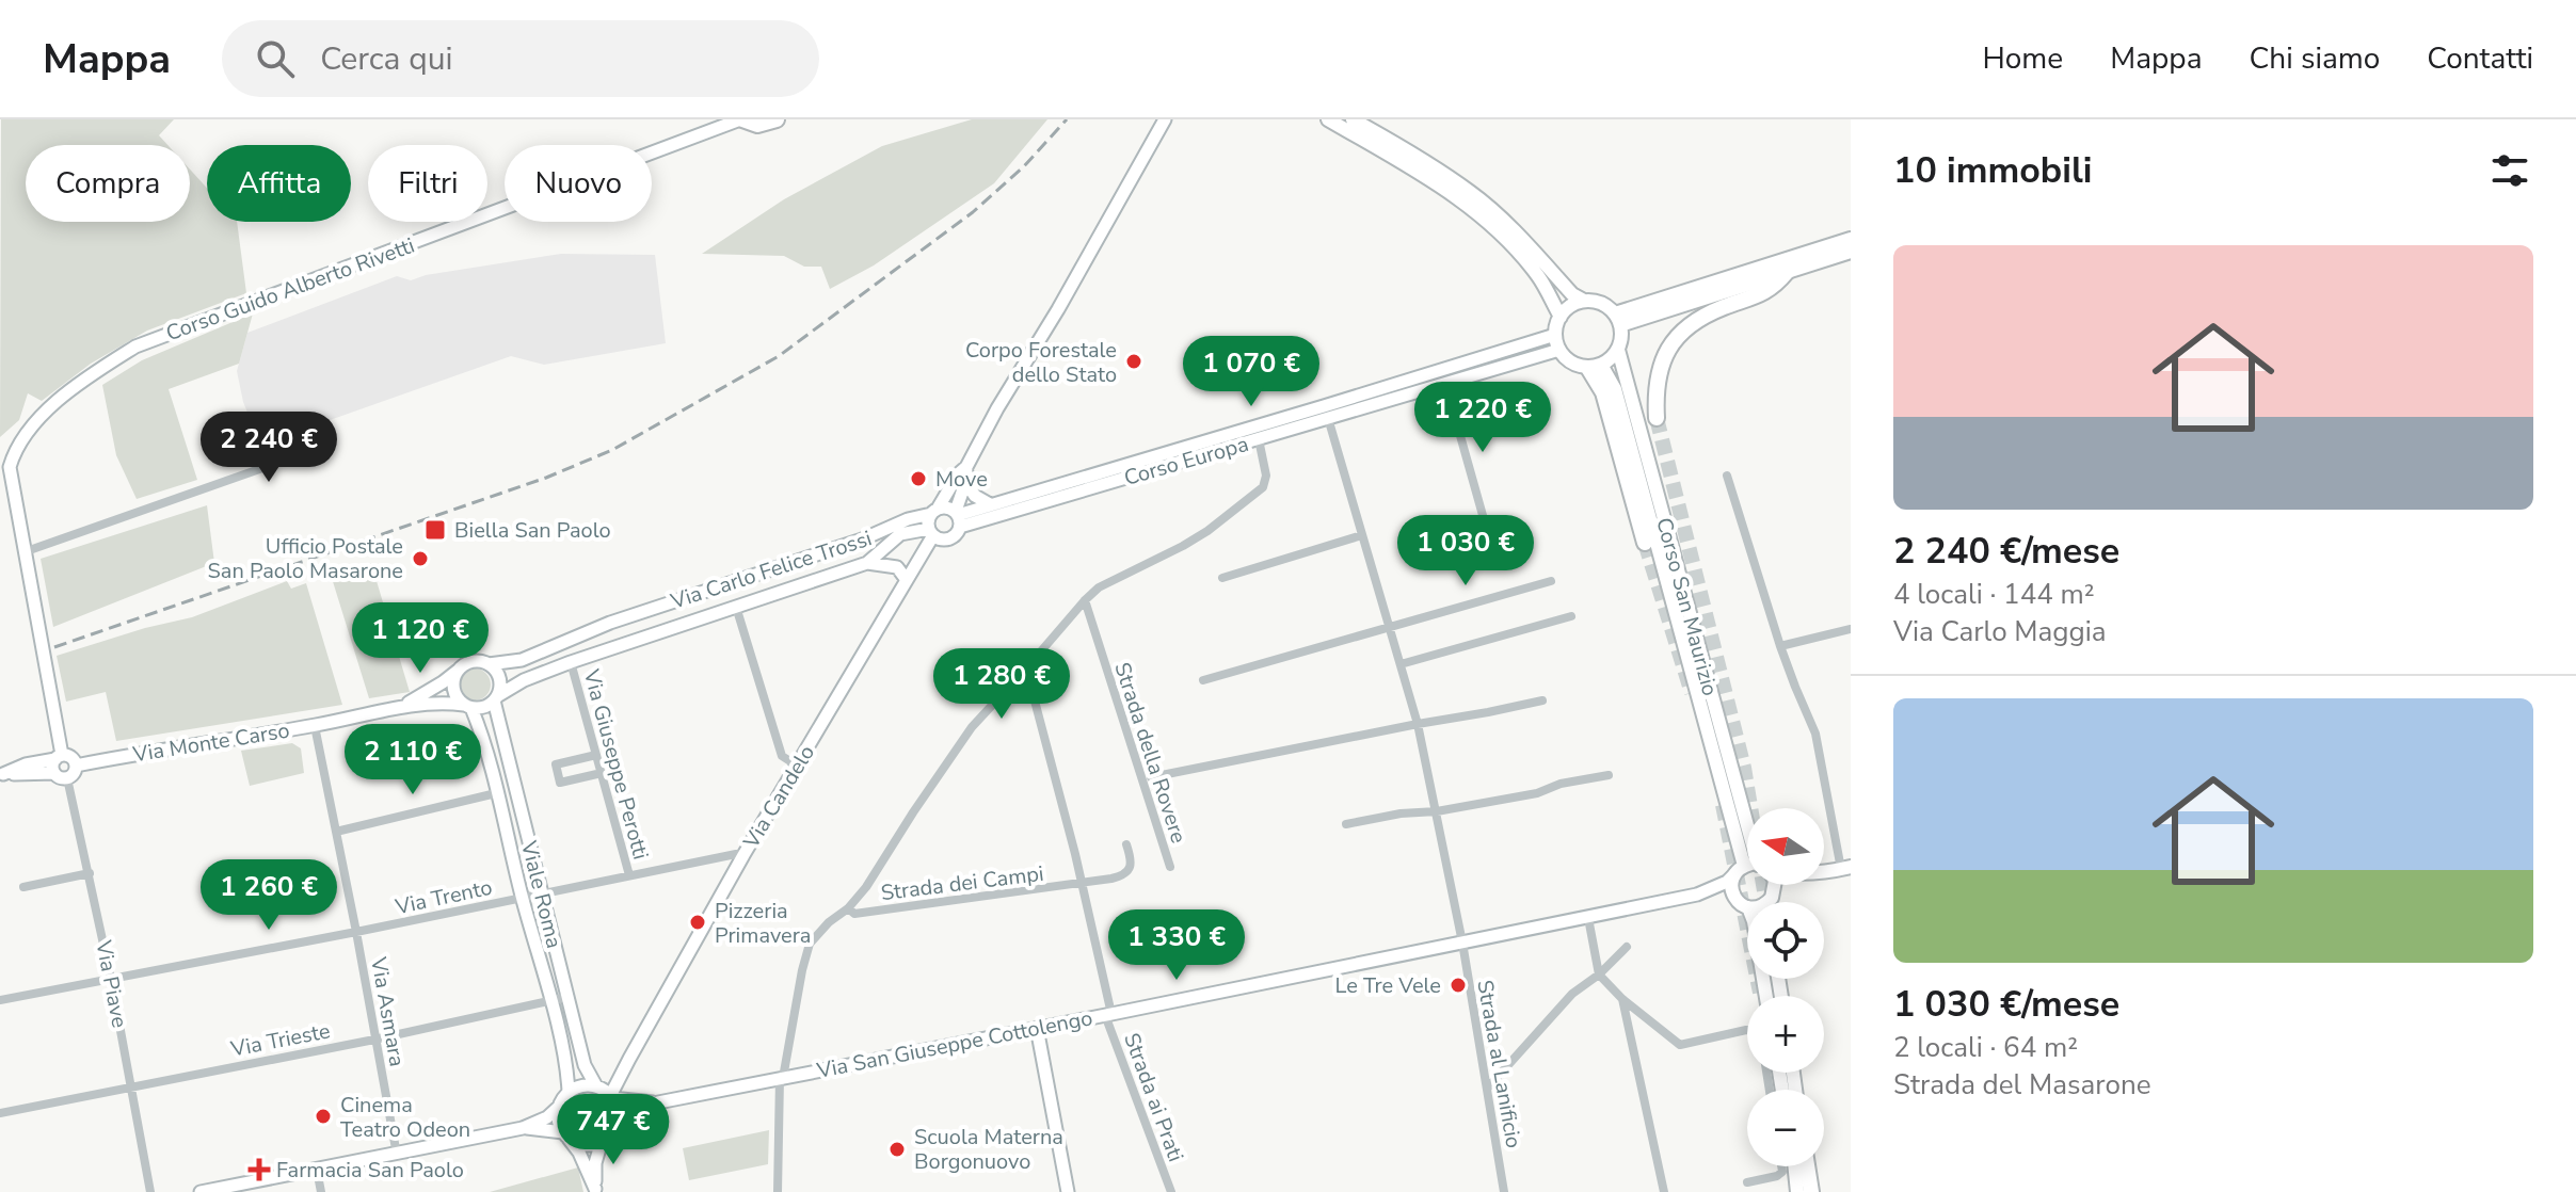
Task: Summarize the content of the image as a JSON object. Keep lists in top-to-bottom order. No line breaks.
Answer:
{"streets":{"main road":["Corso Guido Alberto Rivetti","Corso Europa","Via Carlo Felice Trossi","Corso San Maurizio","Via Monte Carso","Via Candelo","Viale Roma","Via San Giuseppe Cottolengo"],"street":["Strada della Rovere","Via Giuseppe Perotti","Strada dei Campi","Via Trento","Via Piave","Via Asmara","Via Trieste","Strada al Lanificio","Strada ai Prati"]},"crossings":[["Corso Europa","Via Carlo Felice Trossi"],["Corso Europa","Corso San Maurizio"],["Corso Europa","Via Candelo"],["Corso Europa","Strada al Lanificio"],["Via Carlo Felice Trossi","Via Monte Carso"],["Via Carlo Felice Trossi","Via Giuseppe Perotti"],["Via Carlo Felice Trossi","Via Candelo"],["Via Carlo Felice Trossi","Viale Roma"],["Via Monte Carso","Viale Roma"],["Via Monte Carso","Via Piave"],["Via Monte Carso","Via Asmara"],["Via Giuseppe Perotti","Via Trento"],["Via Candelo","Viale Roma"],["Via Candelo","Via Trento"],["Via Candelo","Via San Giuseppe Cottolengo"],["Viale Roma","Via Trento"],["Viale Roma","Via Trieste"],["Viale Roma","Via San Giuseppe Cottolengo"],["Via Trento","Via Piave"],["Via Trento","Via Asmara"],["Via Piave","Via Trieste"],["Via Asmara","Via Trieste"],["Via San Giuseppe Cottolengo","Strada al Lanificio"],["Via San Giuseppe Cottolengo","Strada ai Prati"]],"places":{"other":["Corpo Forestale dello Stato","Move","Ufficio Postale San Paolo Masarone","Pizzeria Primavera","Le Tre Vele","Cinema Teatro Odeon","Scuola Materna Borgonuovo"],"transit":["Biella San Paolo"],"health":["Farmacia San Paolo"]},"north":"left","page":{"header":"Mappa","search":"Cerca qui","nav":["Home","Mappa","Chi siamo","Contatti"],"heading":"10 immobili","chip":["Compra","Affitta","Filtri","Nuovo"],"list":[{"name":"2 240 €/mese","note":"4 locali · 144 m² · Via Carlo Maggia"},{"name":"1 030 €/mese","note":"2 locali · 64 m² · Strada del Masarone"}],"price":["1 070 €","1 220 €","2 240 €","1 030 €","1 120 €","1 280 €","2 110 €","1 260 €","1 330 €","747 €"],"map_buttons":["+","−"]}}
